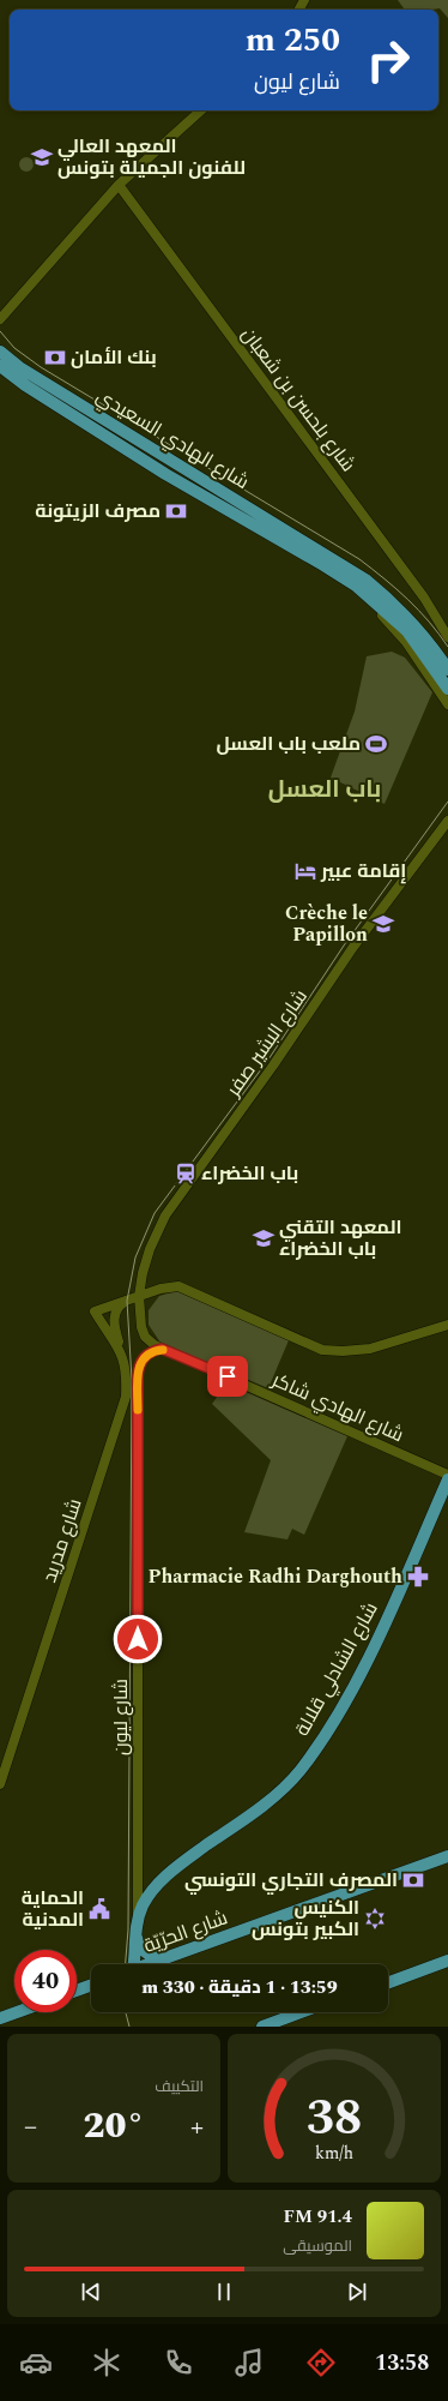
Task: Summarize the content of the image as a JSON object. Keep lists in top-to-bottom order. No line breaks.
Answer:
{"streets":{"main road":["شارع الهادي السعيدي","شارع الشادلي قلالة","شارع الحرّيّة"],"street":["شارع بلحسن بن شعبان","شارع البشير صفر","شارع الهادي شاكر","شارع مدريد","شارع ليون"]},"crossings":[["شارع البشير صفر","شارع الهادي شاكر"],["شارع البشير صفر","شارع ليون"],["شارع الهادي شاكر","شارع ليون"],["شارع الشادلي قلالة","شارع ليون"]],"districts":["باب العسل"],"places":{"school or university":["المعهد العالي للفنون الجميلة بتونس","Crèche le Papillon","المعهد التقني باب الخضراء"],"bank":["بنك الأمان","مصرف الزيتونة","المصرف التجاري التونسي"],"sports":["ملعب باب العسل"],"hotel":["إقامة عبير"],"station":["باب الخضراء"],"pharmacy":["Pharmacie Radhi Darghouth"],"public building":["الحماية المدنية"],"synagogue":["الكنيس الكبير بتونس"]},"page":{"turn":["250 m","شارع ليون"],"limit":"40","trip":"13:59 · 1 دقيقة · 330 m","tile":"التكييف","heat":["−","20°","+"],"song":["91.4 FM","الموسيقى"],"tabs":"13:58","gauge":["38","km/h"]}}
